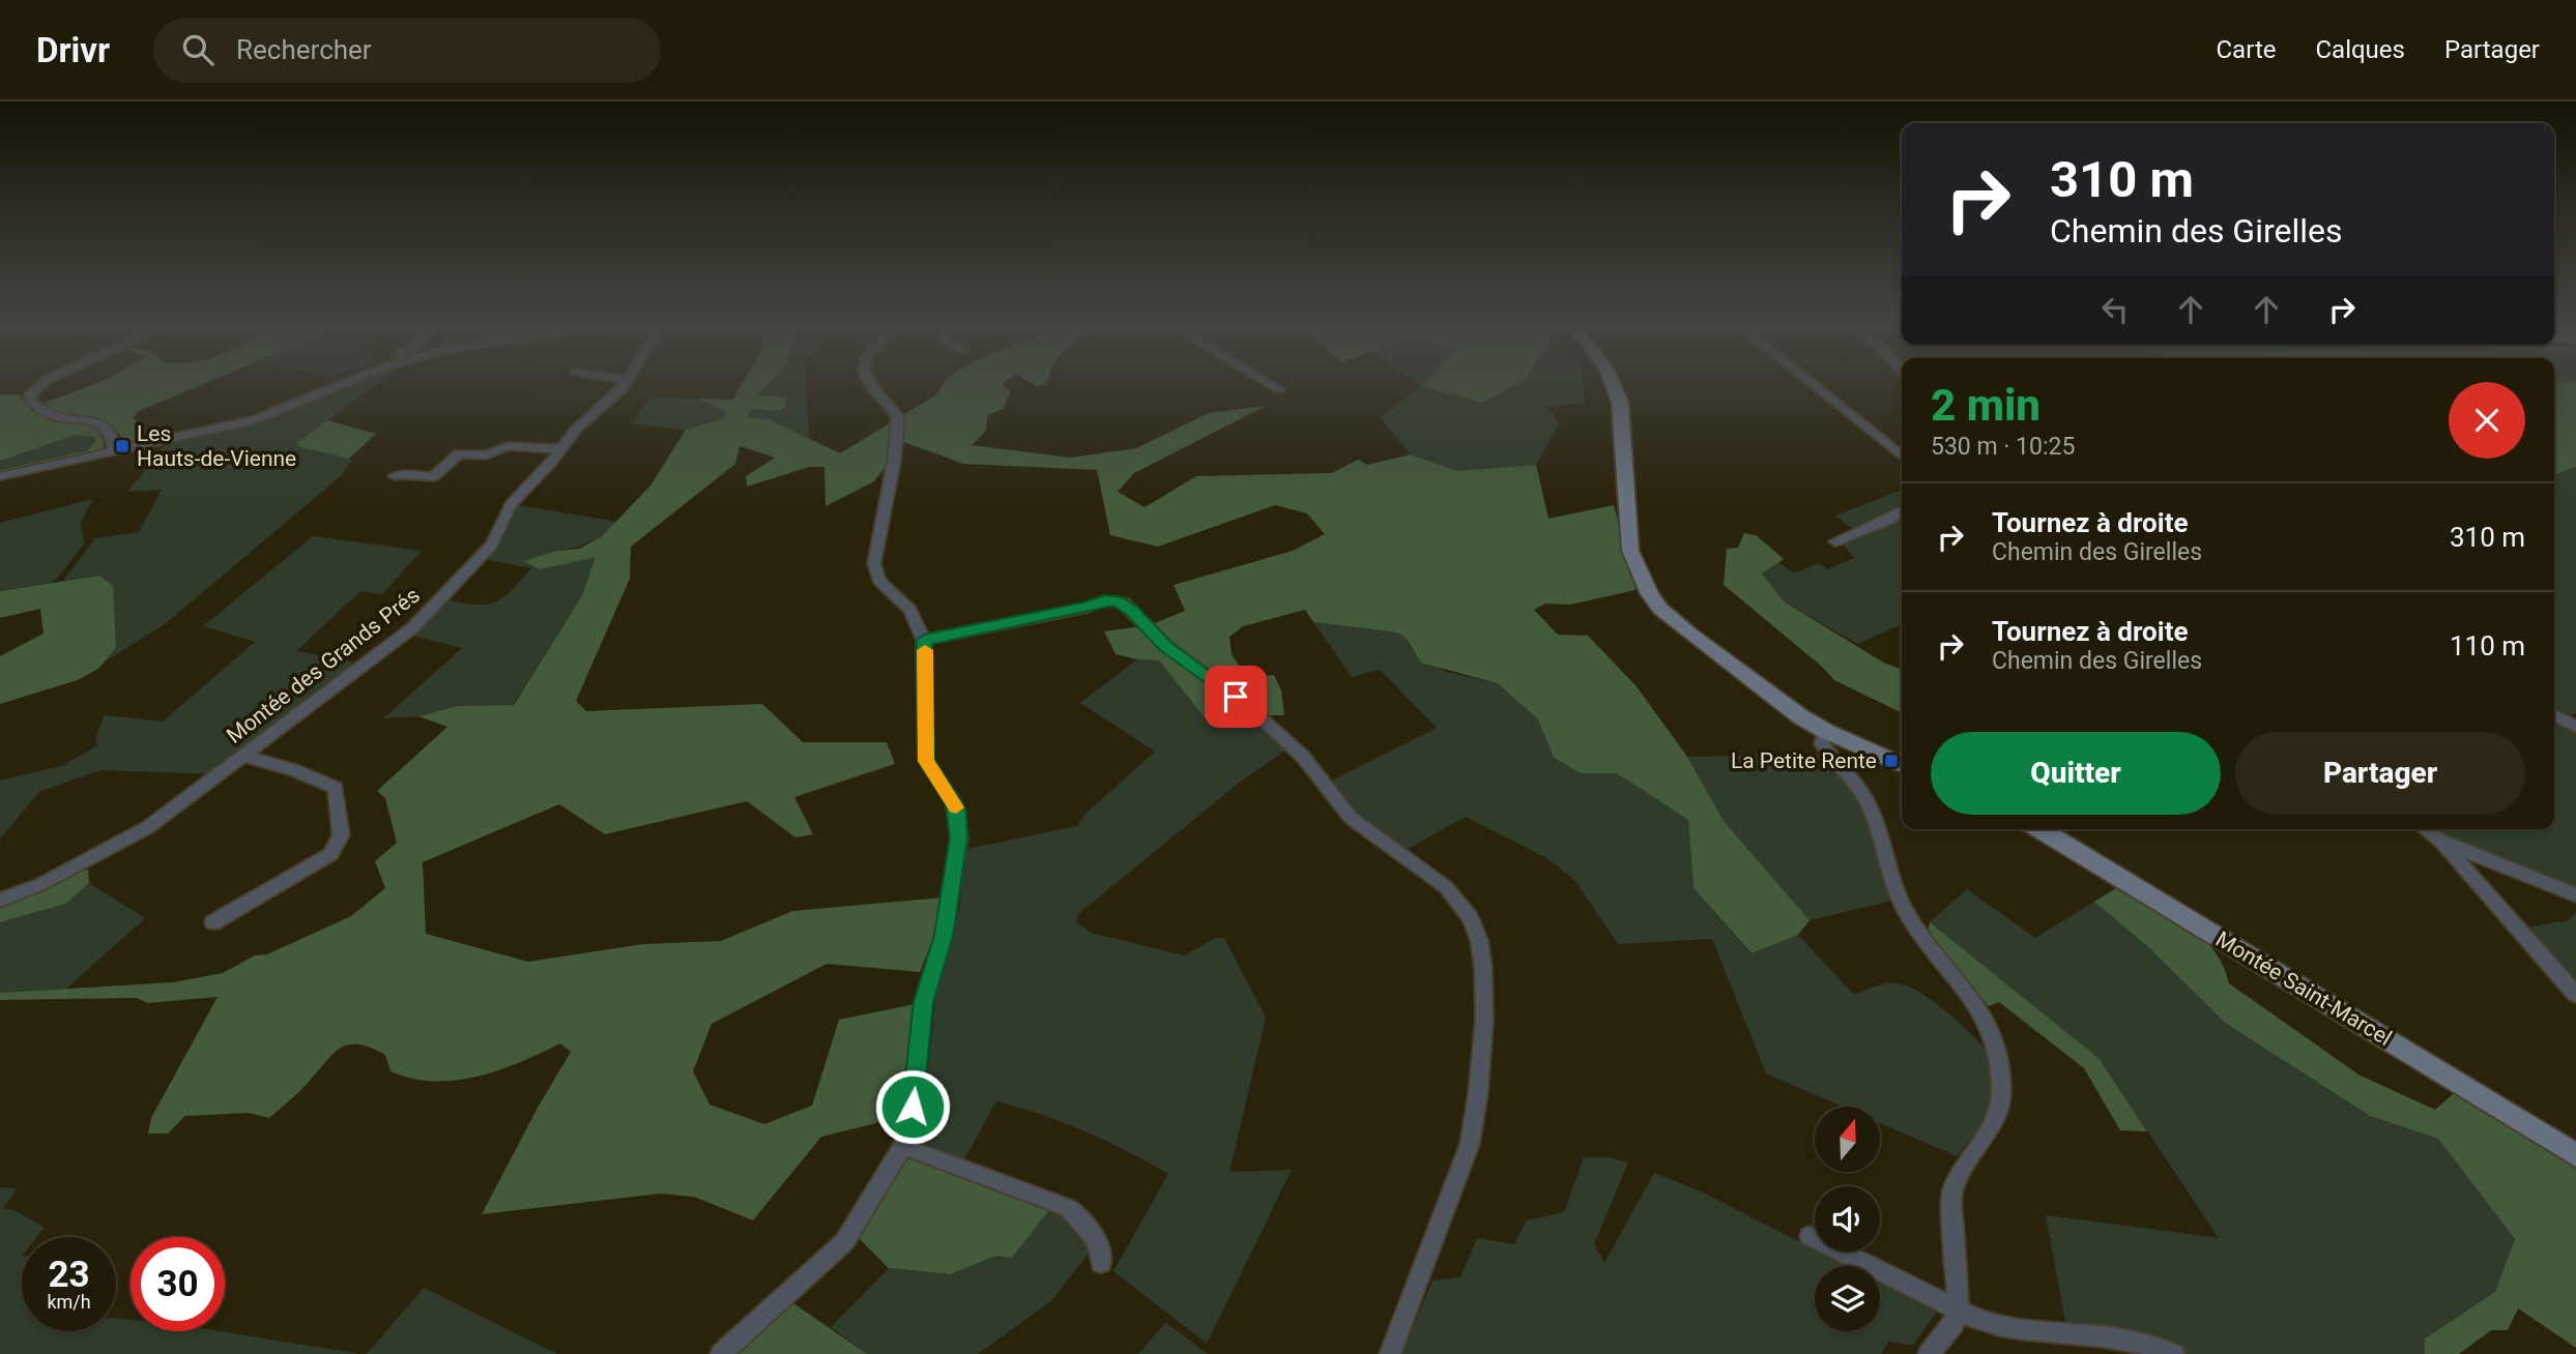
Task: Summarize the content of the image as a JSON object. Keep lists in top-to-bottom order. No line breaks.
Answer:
{"streets":{"main road":["Montée Saint-Marcel"],"street":["Montée des Grands Prés"]},"places":{"transit":["Les Hauts-de-Vienne","La Petite Rente"]},"north":"top","page":{"header":"Drivr","search":"Rechercher","nav":["Carte","Calques","Partager"],"turn":["310 m","Chemin des Girelles"],"heading":["2 min","530 m · 10:25"],"list":[{"name":"Tournez à droite","note":"Chemin des Girelles","value":"310 m"},{"name":"Tournez à droite","note":"Chemin des Girelles","value":"110 m"}],"buttons":["Quitter","Partager"],"speed":"23 km/h","limit":"30"}}
